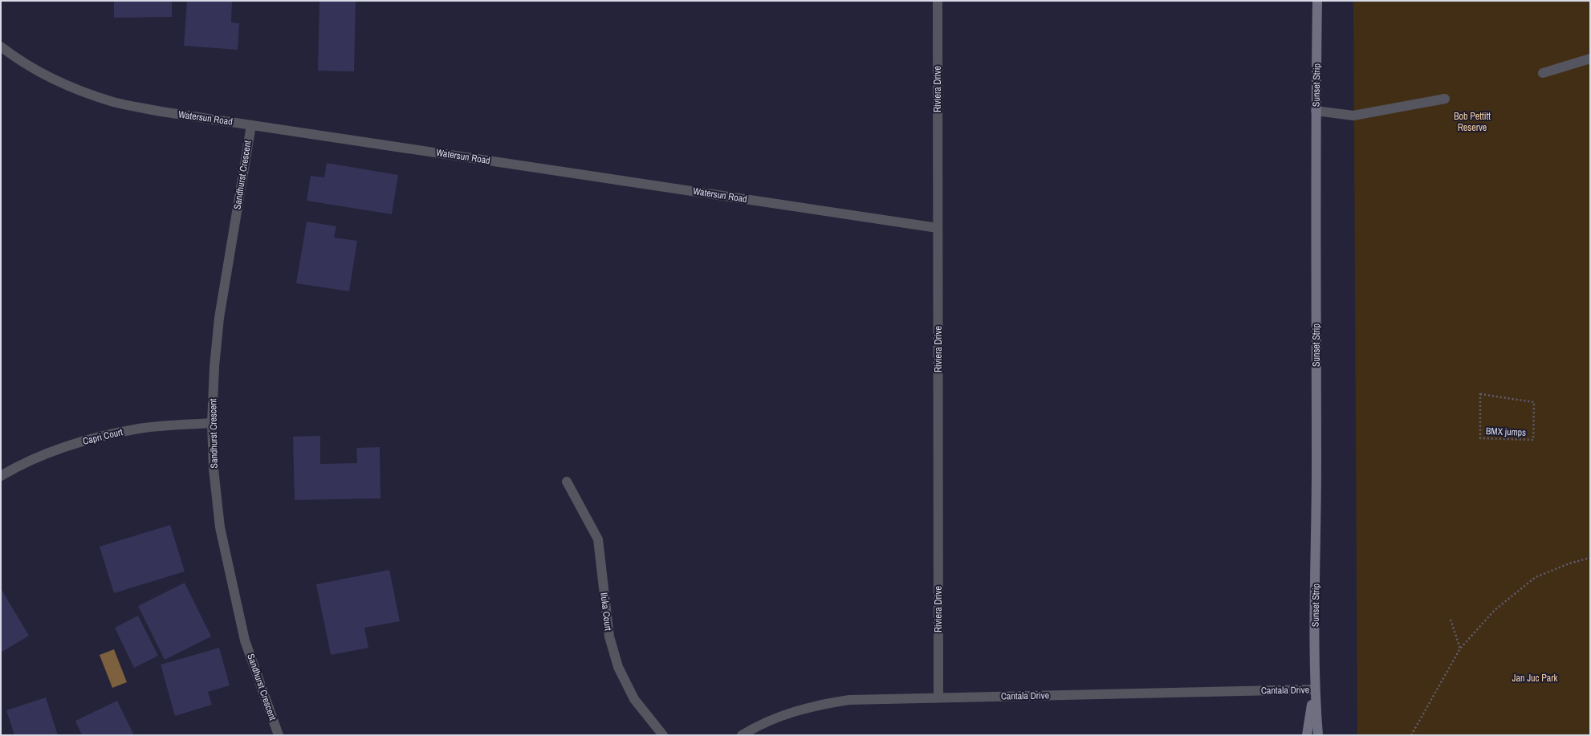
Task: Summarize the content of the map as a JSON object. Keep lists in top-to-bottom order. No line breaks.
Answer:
{"streets":{"street":["Sunset Strip","Riviera Drive","Watersun Road","Sandhurst Crescent","Capri Court","Iluka Court","Cantala Drive"],"path":["BMX jumps"]},"crossings":[["Sunset Strip","Cantala Drive"],["Riviera Drive","Watersun Road"],["Riviera Drive","Cantala Drive"],["Watersun Road","Sandhurst Crescent"],["Sandhurst Crescent","Capri Court"]],"parks":["Bob Pettitt Reserve","Jan Juc Park"]}
